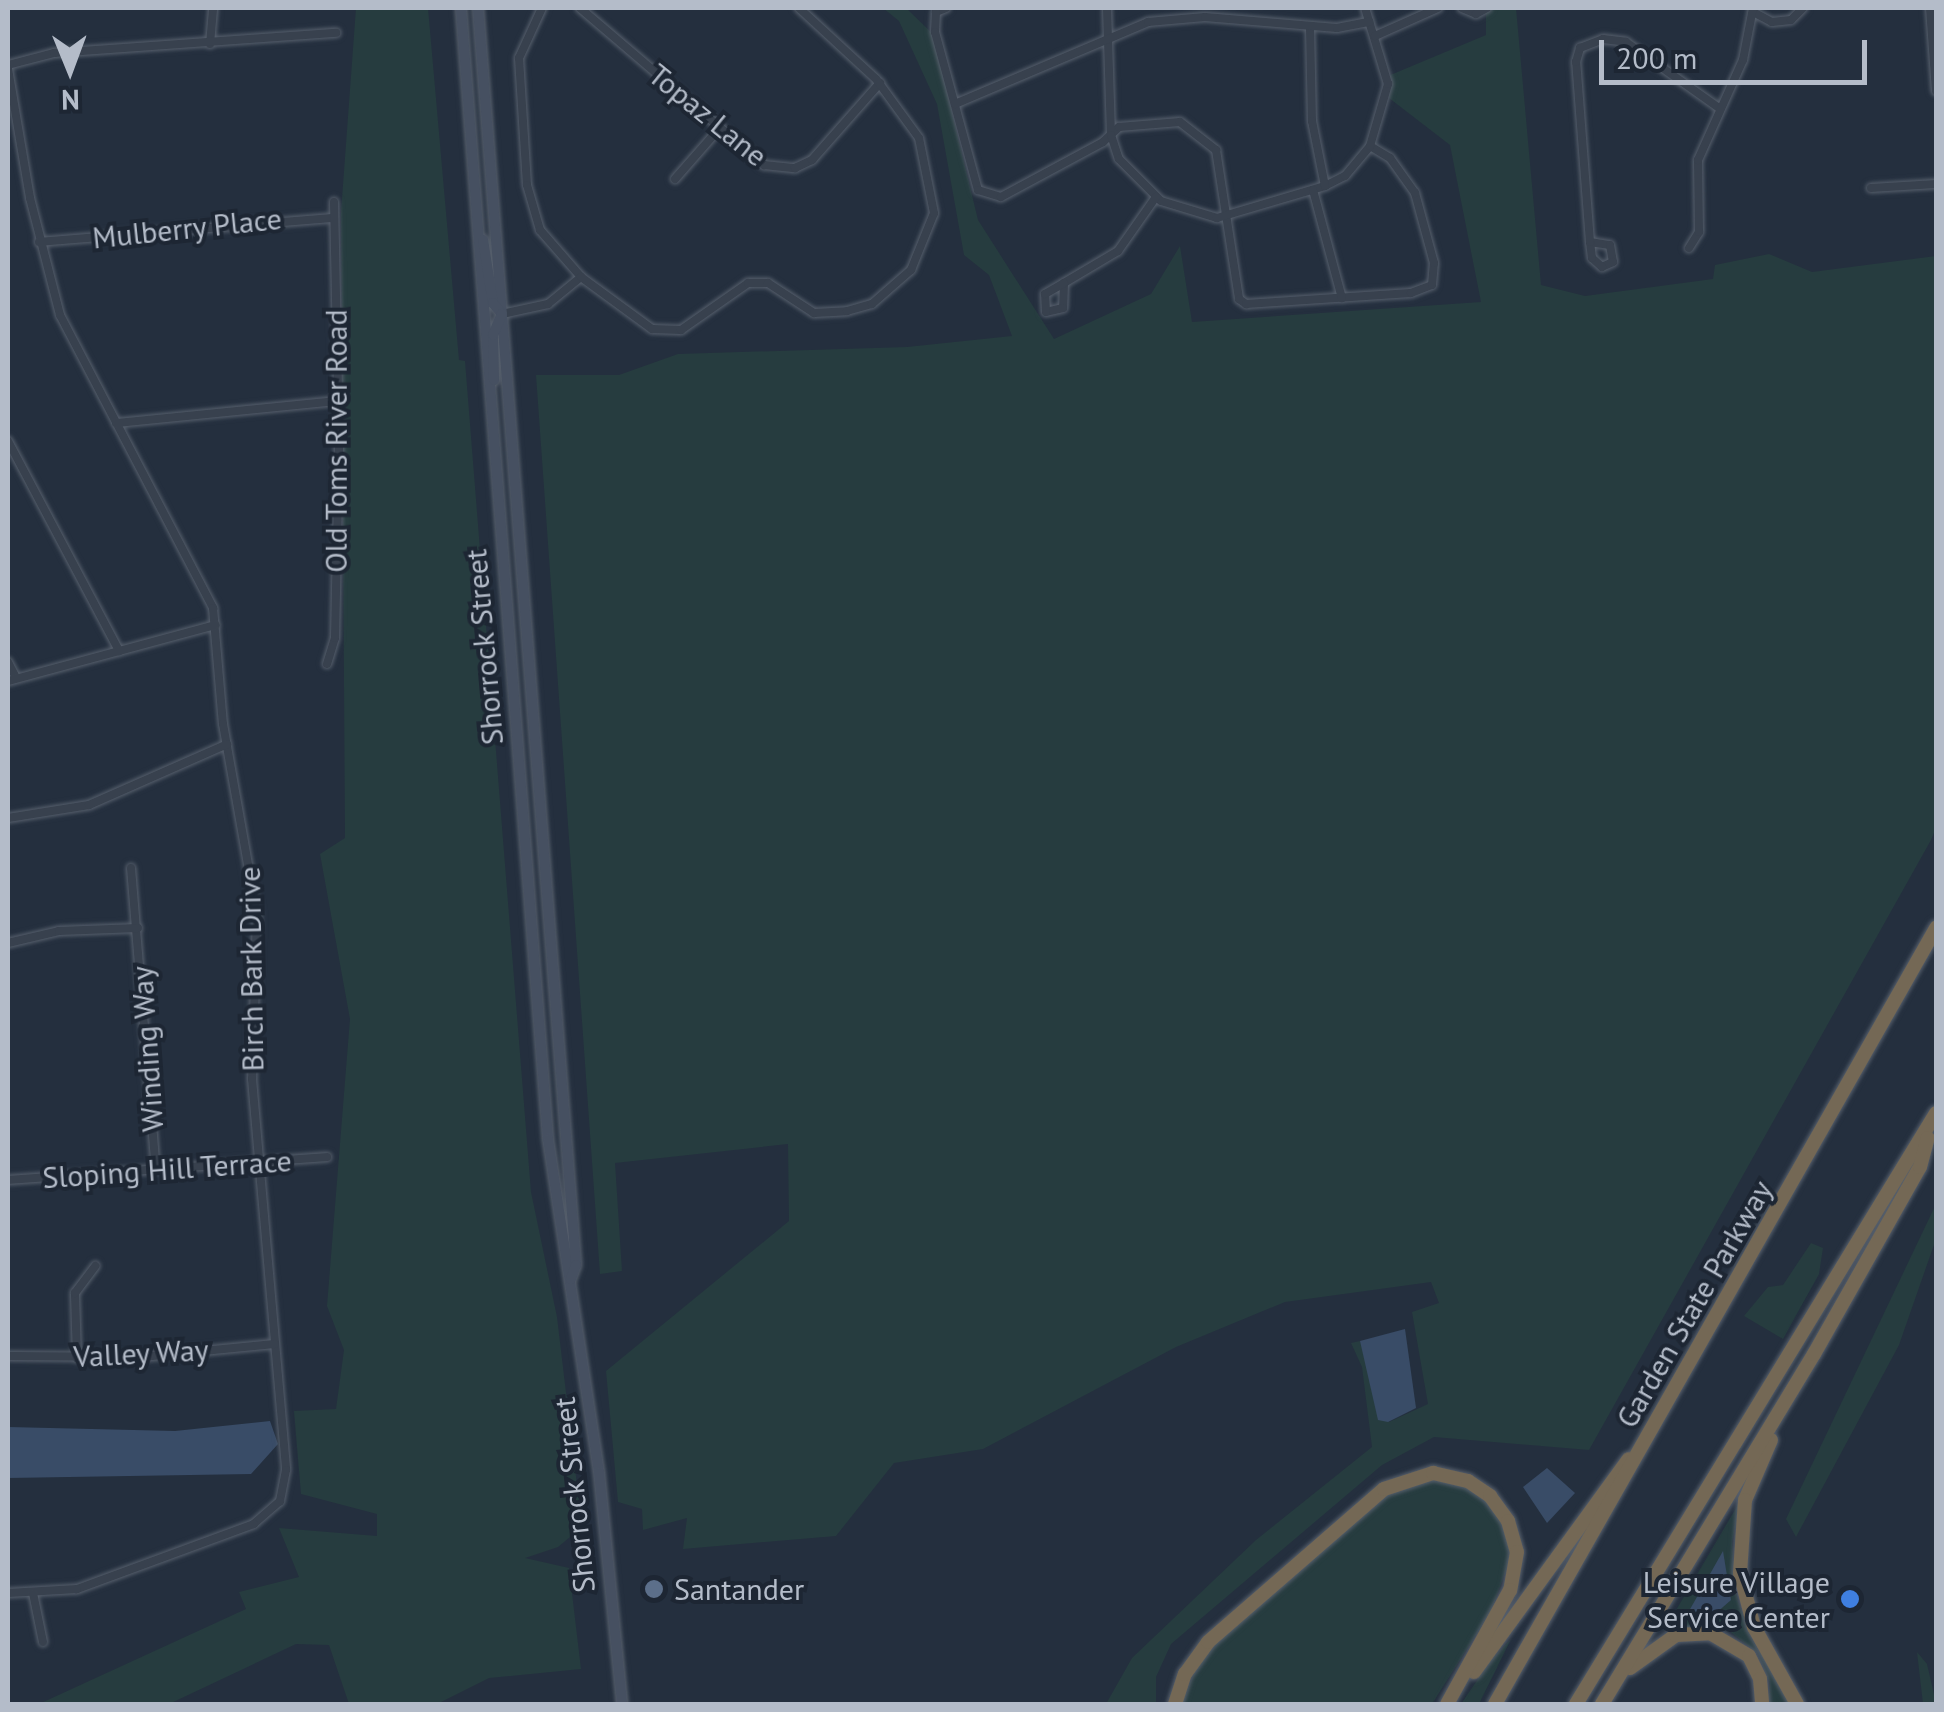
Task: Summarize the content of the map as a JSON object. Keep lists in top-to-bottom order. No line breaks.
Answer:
{"streets":{"highway":["Garden State Parkway"],"main road":["Shorrock Street"],"street":["Topaz Lane","Mulberry Place","Old Toms River Road","Birch Bark Drive","Winding Way","Sloping Hill Terrace","Valley Way"]},"crossings":[["Mulberry Place","Old Toms River Road"],["Mulberry Place","Birch Bark Drive"],["Birch Bark Drive","Sloping Hill Terrace"],["Birch Bark Drive","Valley Way"],["Winding Way","Sloping Hill Terrace"]],"places":["Santander","Leisure Village Service Center"],"scale_bar":"200 m","north":"bottom"}
